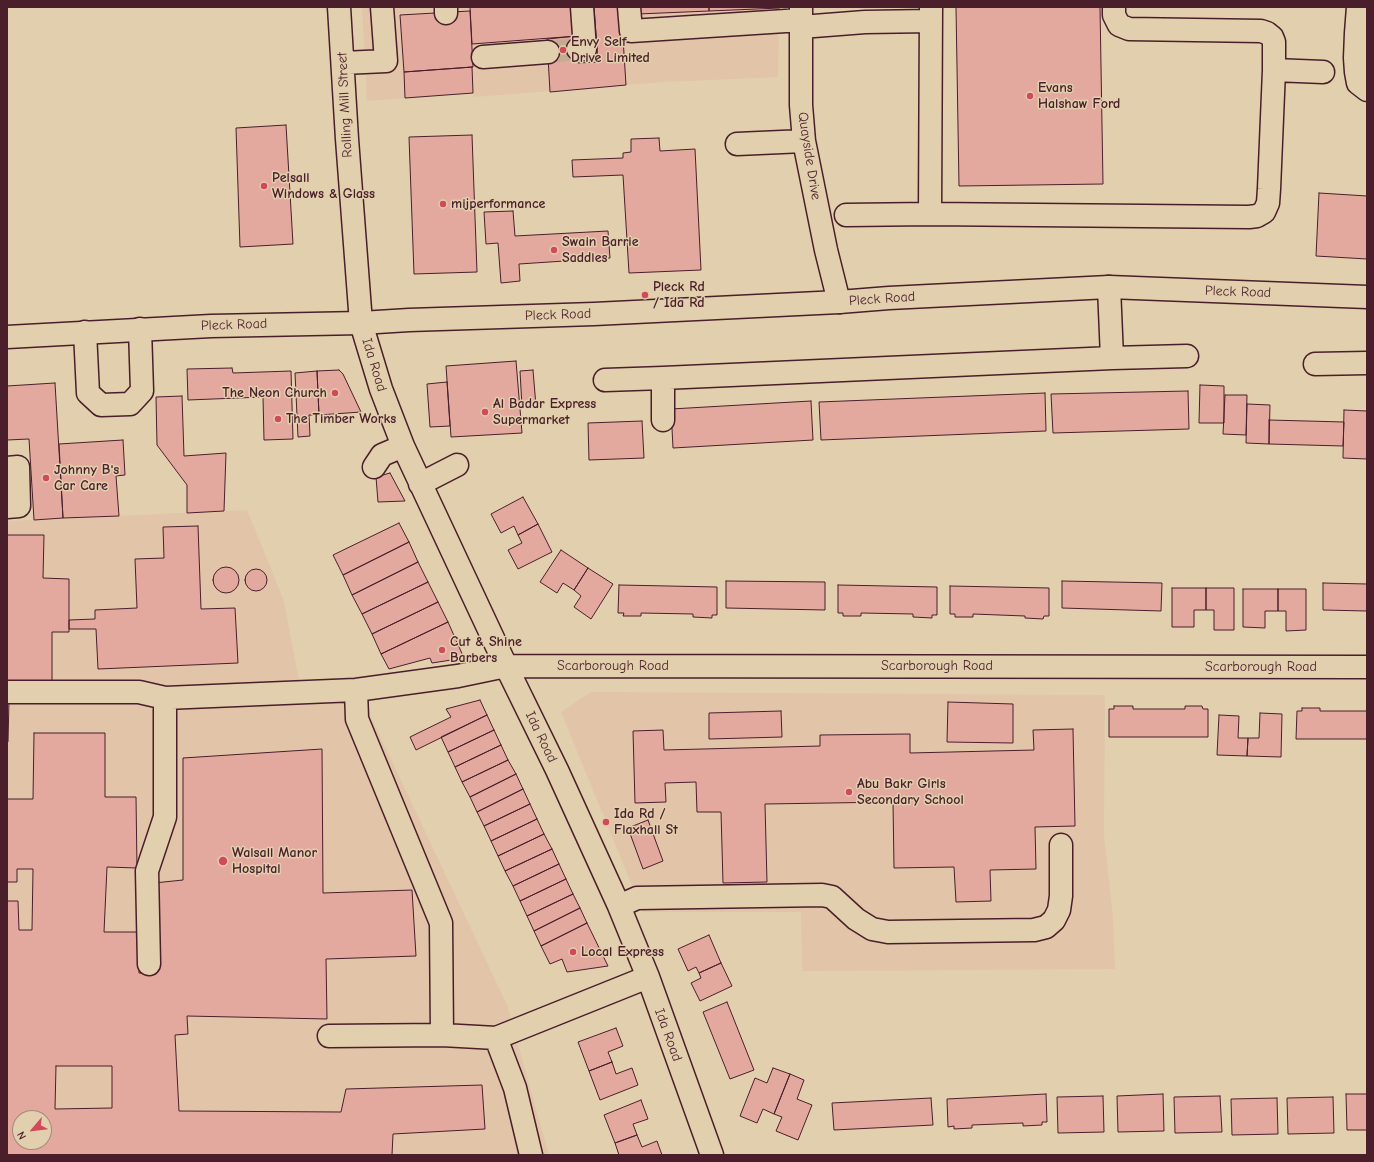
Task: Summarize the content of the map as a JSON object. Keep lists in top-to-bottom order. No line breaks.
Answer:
{"streets":{"main road":["Rolling Mill Street","Quayside Drive","Pleck Road","Ida Road","Scarborough Road"]},"crossings":[["Rolling Mill Street","Pleck Road"],["Rolling Mill Street","Ida Road"],["Quayside Drive","Pleck Road"],["Pleck Road","Ida Road"],["Ida Road","Scarborough Road"]],"places":["Envy Self Drive Limited","Evans Halshaw Ford","Pelsall Windows & Glass","mijperformance","Swain Barrie Saddles","Pleck Rd / Ida Rd","The Neon Church","Al Badar Express Supermarket","The Timber Works","Johnny B's Car Care","Cut & Shine Barbers","Abu Bakr Girls Secondary School","Ida Rd / Flaxhall St","Walsall Manor Hospital","Local Express"],"north":"bottom left"}
